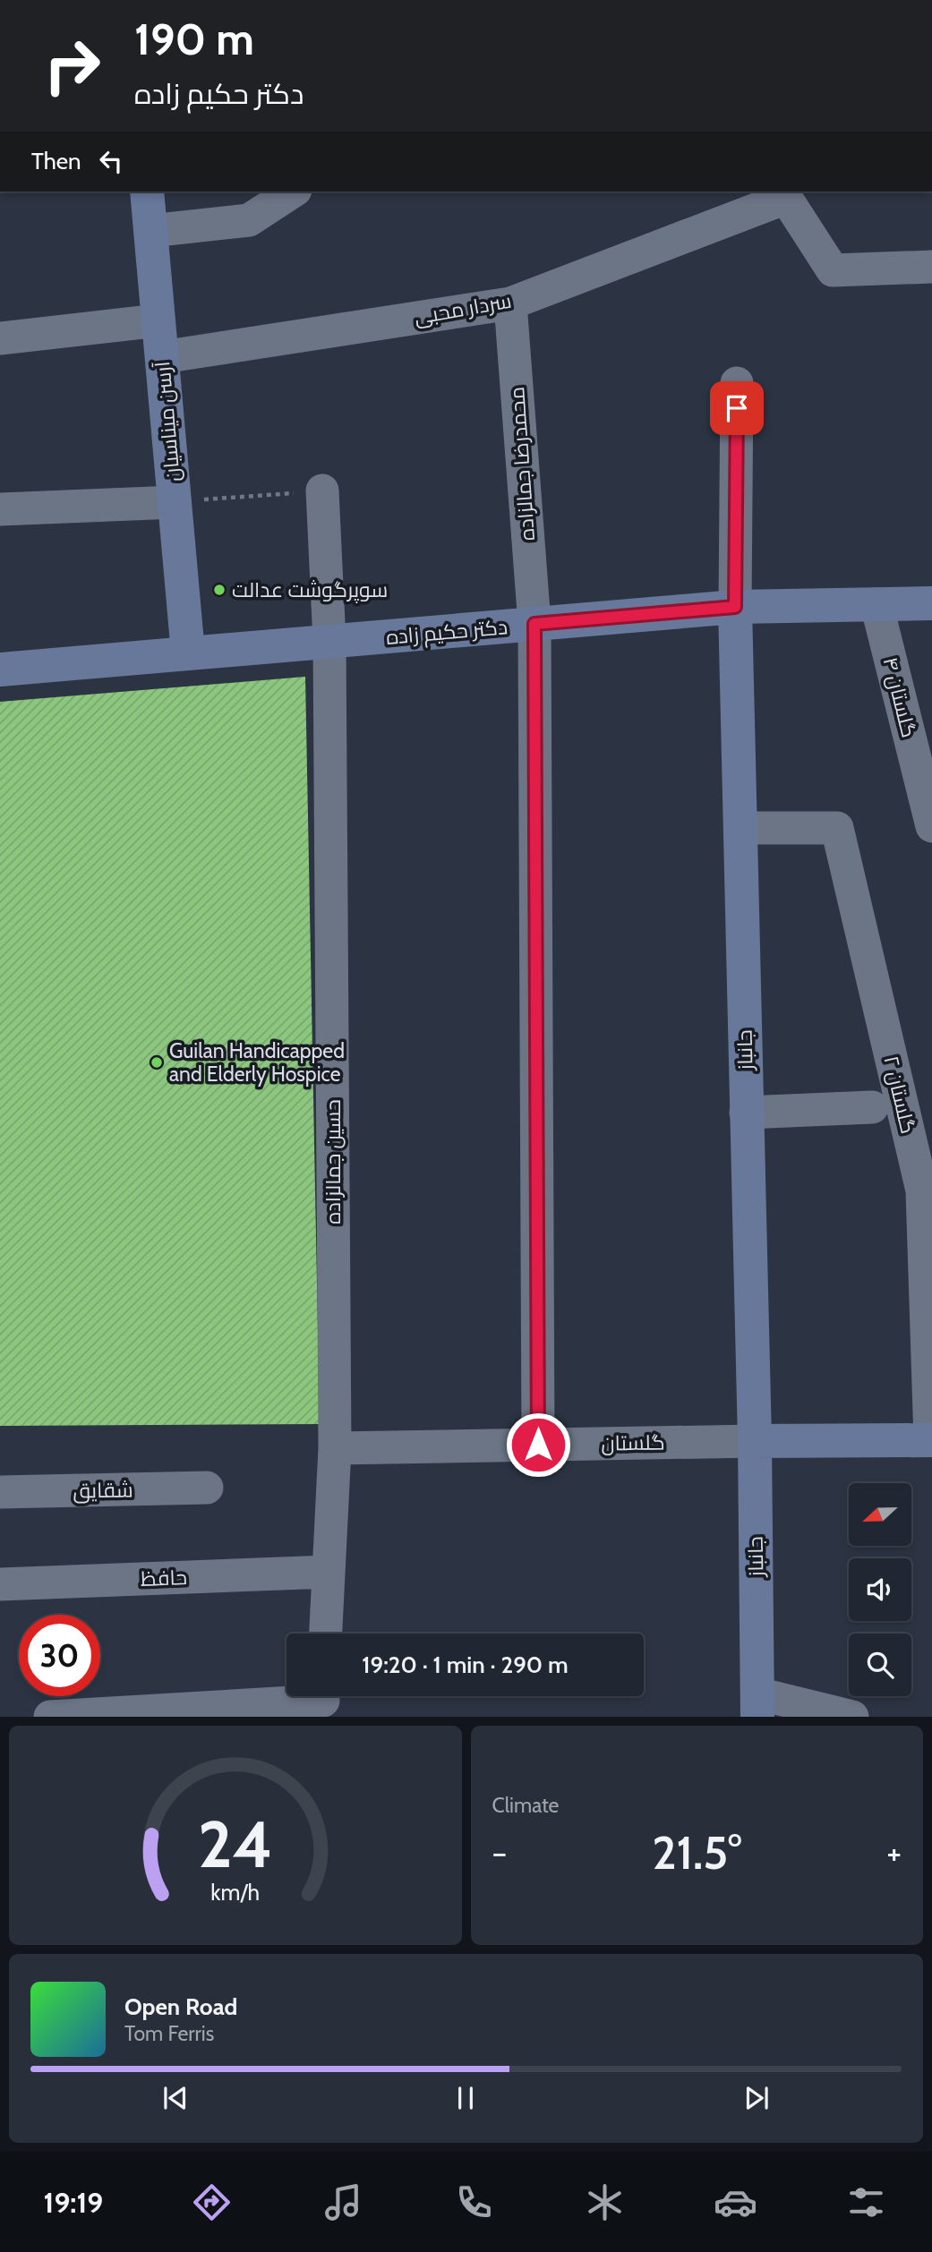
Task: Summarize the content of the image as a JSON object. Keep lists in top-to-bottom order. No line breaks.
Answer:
{"streets":{"street":["سردار محبی","آرسن میناسیان","محمدرضا جمالزاده","دکتر حکیم زاده","گلستان ۴","جانباز","گلستان ۲","حسین جمالزاده","گلستان","شقایق","حافظ"]},"crossings":[["سردار محبی","آرسن میناسیان"],["سردار محبی","محمدرضا جمالزاده"],["آرسن میناسیان","دکتر حکیم زاده"],["محمدرضا جمالزاده","دکتر حکیم زاده"],["محمدرضا جمالزاده","گلستان"],["دکتر حکیم زاده","گلستان ۴"],["دکتر حکیم زاده","جانباز"],["دکتر حکیم زاده","حسین جمالزاده"],["جانباز","گلستان ۲"],["جانباز","گلستان"],["گلستان ۲","گلستان"],["حسین جمالزاده","گلستان"],["حسین جمالزاده","حافظ"]],"places":["سوپرگوشت عدالت","Guilan Handicapped and Elderly Hospice"],"north":"left","page":{"turn":["190 m","دکتر حکیم زاده"],"then":"Then","limit":"30","trip":"19:20 · 1 min · 290 m","tile":"Climate","heat":["−","21.5°","+"],"song":["Open Road","Tom Ferris"],"tabs":"19:19","gauge":["24","km/h"]}}
